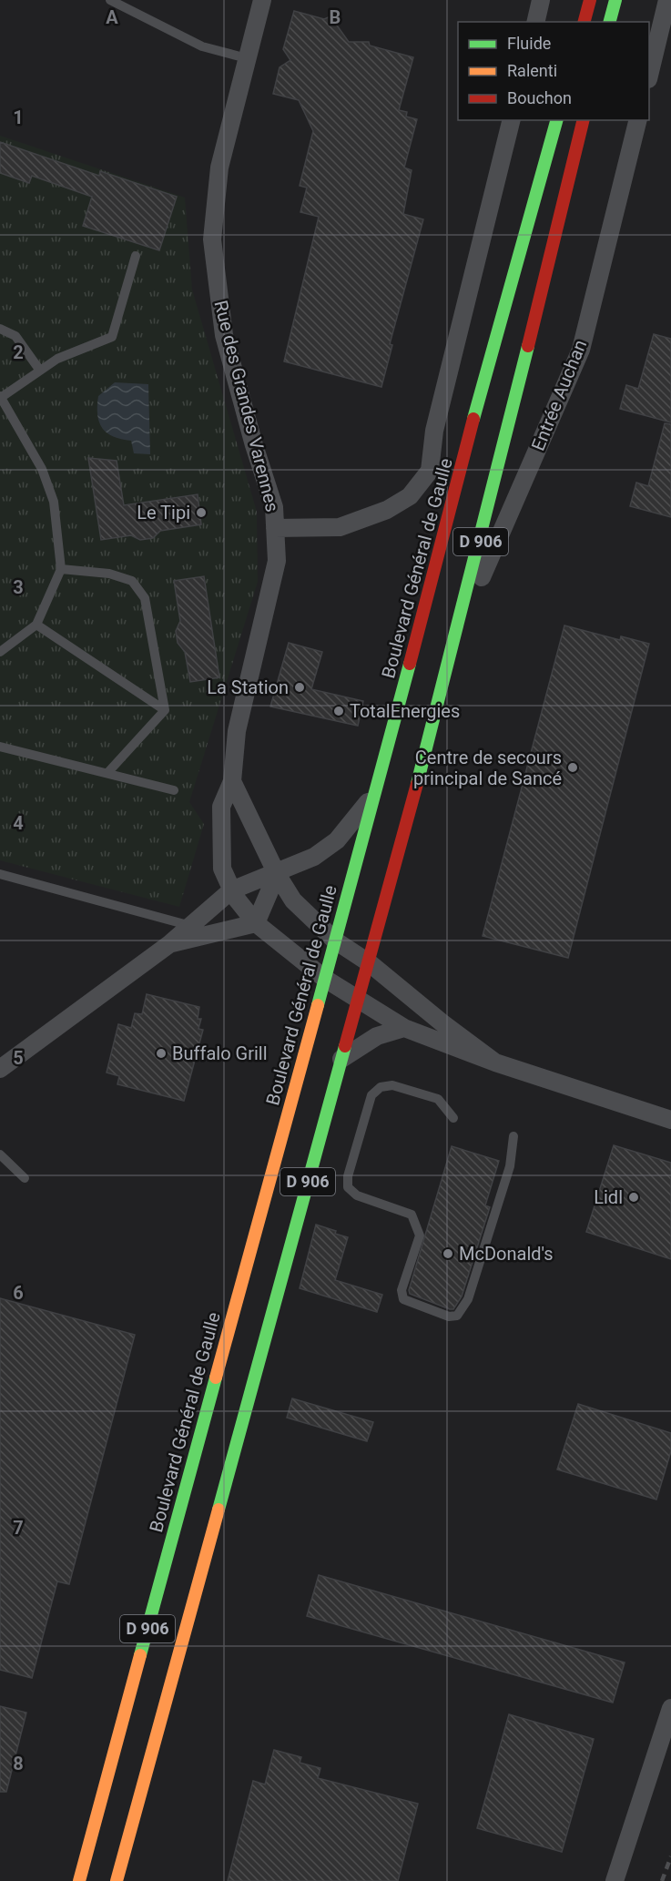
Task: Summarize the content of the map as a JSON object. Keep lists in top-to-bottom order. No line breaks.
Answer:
{"streets":{"main road":["D 906","Boulevard Général de Gaulle"],"street":["Entrée Auchan","Rue des Grandes Varennes"]},"crossings":[["Entrée Auchan","D 906"],["Rue des Grandes Varennes","D 906"],["Rue des Grandes Varennes","Boulevard Général de Gaulle"]],"places":["Le Tipi","La Station","TotalEnergies","Centre de secours principal de Sancé","Buffalo Grill","Lidl","McDonald's"],"legend":["Fluide","Ralenti","Bouchon"],"grid":{"columns":["A","B"],"rows":["1","2","3","4","5","6","7","8"]}}
